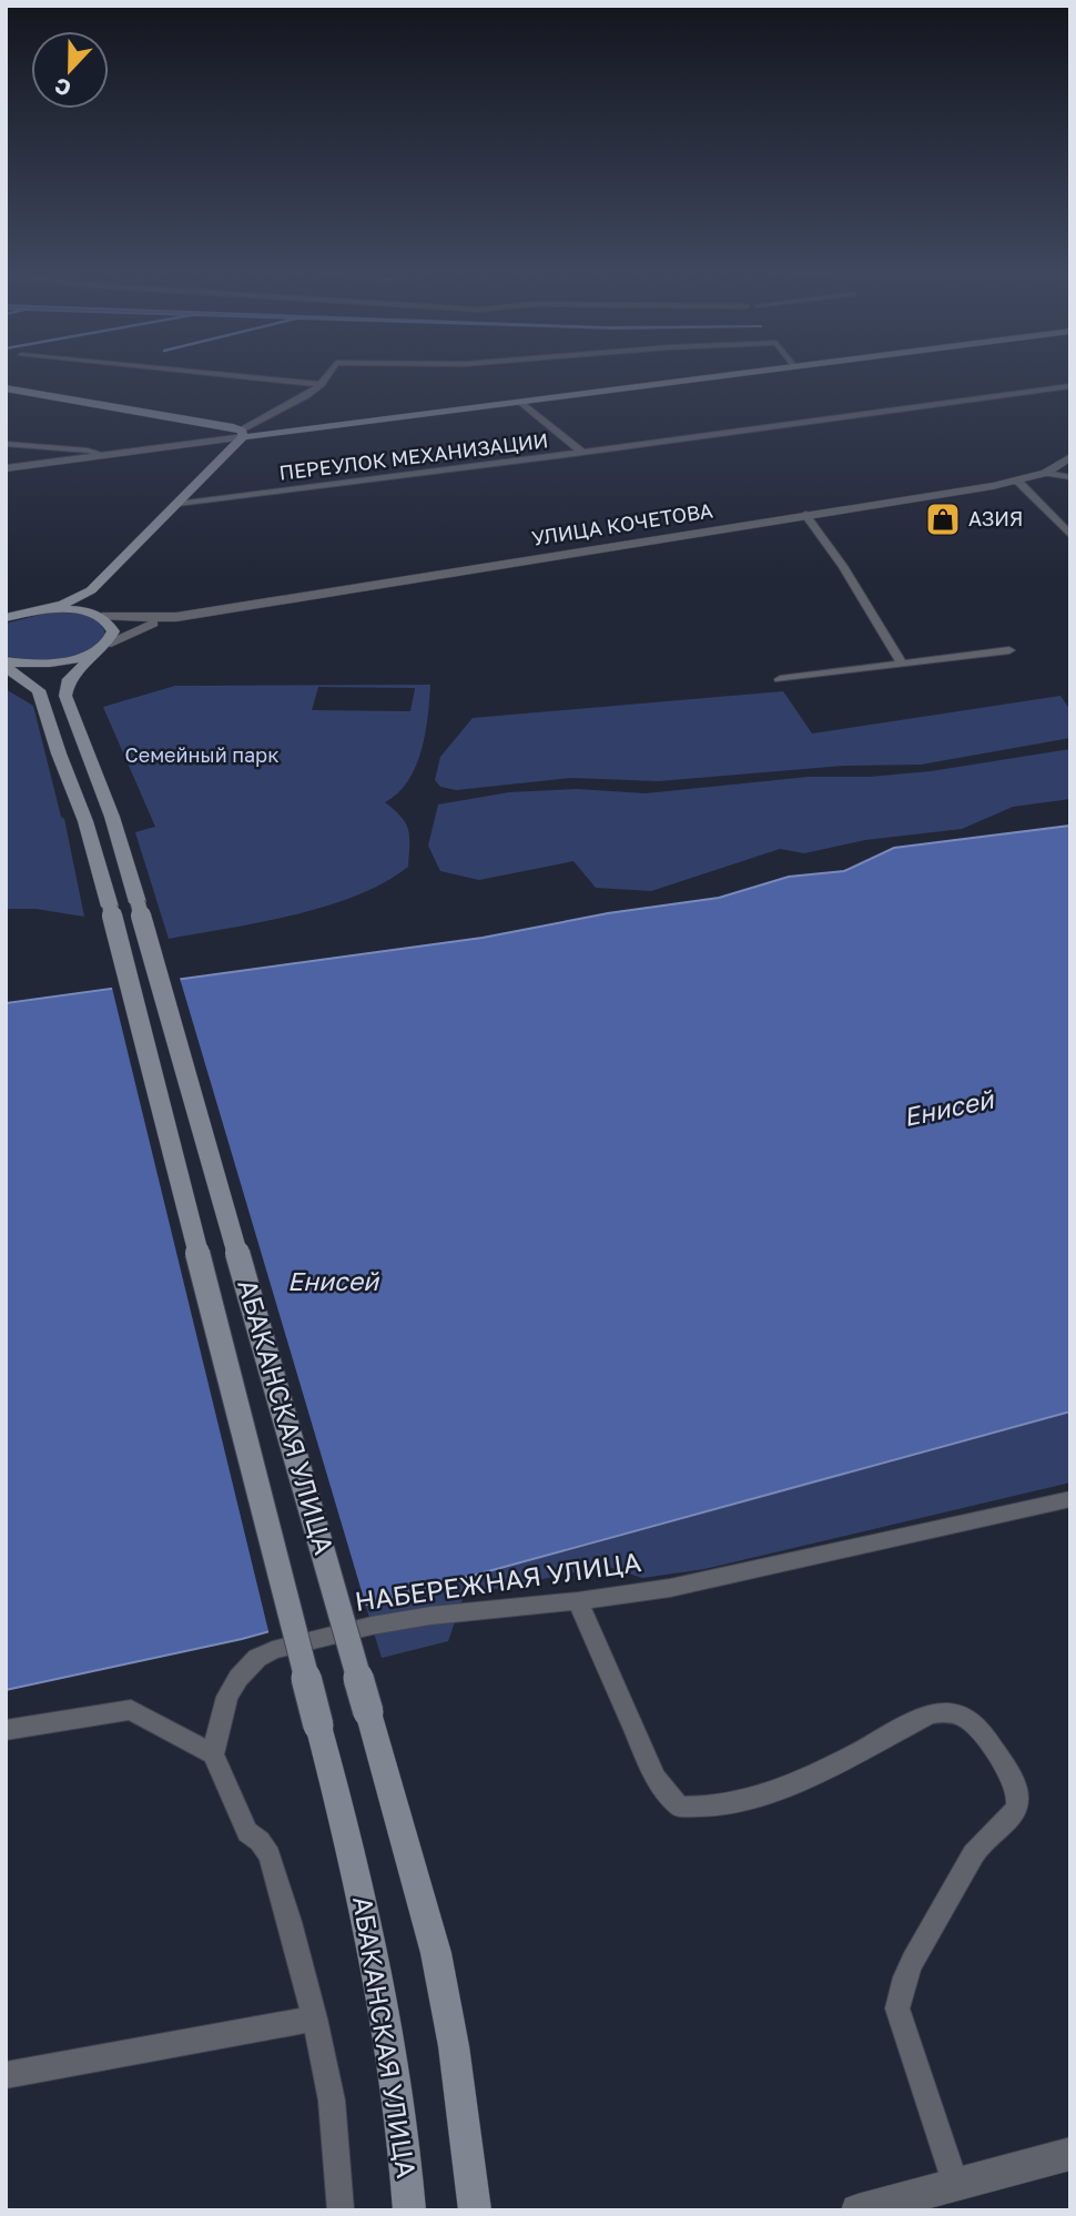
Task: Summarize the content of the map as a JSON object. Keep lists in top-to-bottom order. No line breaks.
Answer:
{"streets":{"main road":["АБАКАНСКАЯ УЛИЦА"],"street":["ПЕРЕУЛОК МЕХАНИЗАЦИИ","УЛИЦА КОЧЕТОВА","НАБЕРЕЖНАЯ УЛИЦА"]},"crossings":[["УЛИЦА КОЧЕТОВА","АБАКАНСКАЯ УЛИЦА"]],"water":["Енисей"],"parks":["Семейный парк"],"places":{"shop":["АЗИЯ"]},"north":"bottom"}
